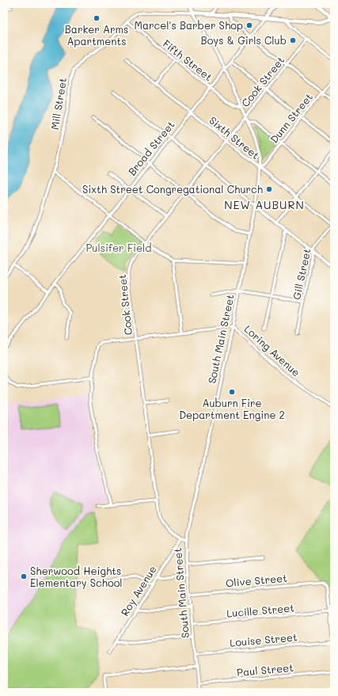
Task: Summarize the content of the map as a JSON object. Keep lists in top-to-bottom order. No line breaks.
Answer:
{"streets":{"main road":["Mill Street","Broad Street","South Main Street"],"street":["Fifth Street","Cook Street","Dunn Street","Sixth Street","Gill Street","Loring Avenue","Olive Street","Roy Avenue","Lucille Street","Louise Street","Paul Street"]},"crossings":[["Fifth Street","Mill Street"],["Fifth Street","Broad Street"],["Fifth Street","South Main Street"],["Cook Street","Sixth Street"],["Cook Street","South Main Street"],["Cook Street","Roy Avenue"],["Mill Street","Broad Street"],["Mill Street","South Main Street"],["Dunn Street","Sixth Street"],["Dunn Street","South Main Street"],["Sixth Street","Broad Street"],["Sixth Street","Gill Street"],["Sixth Street","South Main Street"],["Broad Street","South Main Street"],["South Main Street","Loring Avenue"],["South Main Street","Olive Street"],["South Main Street","Lucille Street"],["South Main Street","Louise Street"],["South Main Street","Paul Street"],["Olive Street","Lucille Street"]],"districts":["NEW AUBURN"],"parks":["Pulsifer Field"],"places":["Barker Arms Apartments","Marcel's Barber Shop","Boys & Girls Club","Sixth Street Congregational Church","Auburn Fire Department Engine 2","Sherwood Heights Elementary School"]}
